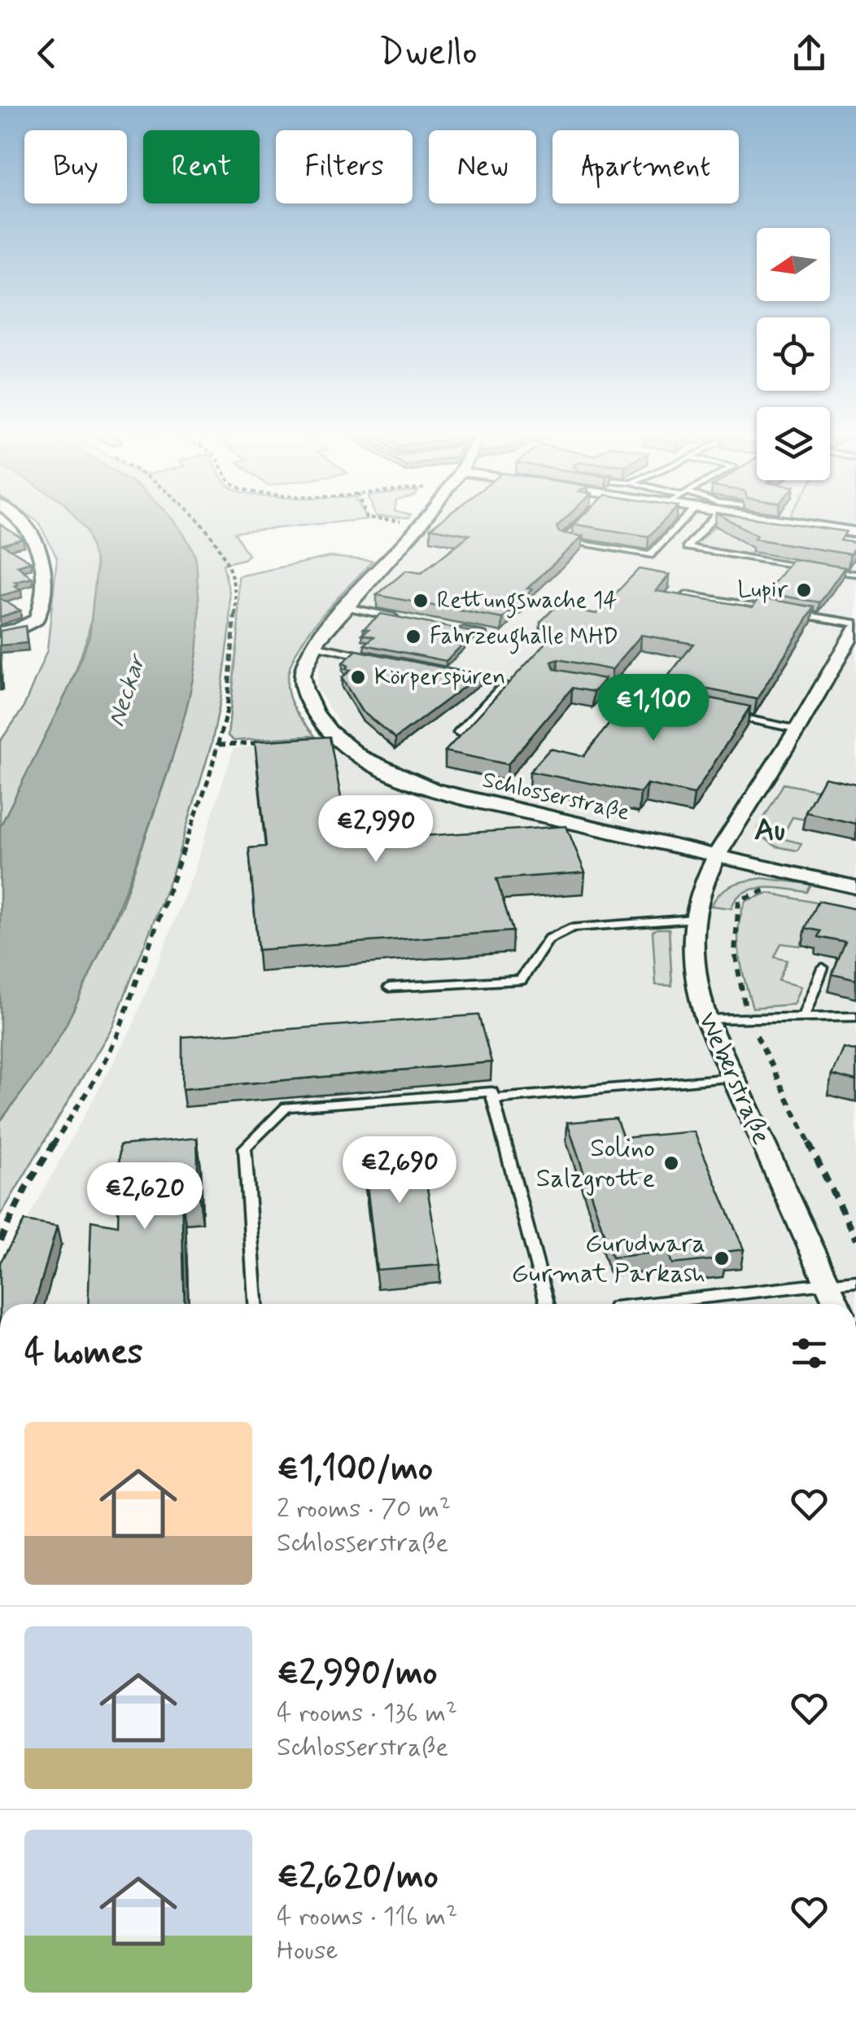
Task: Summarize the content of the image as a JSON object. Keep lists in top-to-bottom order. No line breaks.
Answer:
{"streets":{"street":["Schlosserstraße","Weberstraße"]},"crossings":[["Schlosserstraße","Weberstraße"]],"districts":["Au"],"water":["Neckar"],"places":["Lupir","Rettungswache 14","Fahrzeughalle MHD","Körperspüren","Solino Salzgrotte","Gurudwara Gurmat Parkash"],"north":"left","page":{"header":"Dwello","chip":["Buy","Rent","Filters","New","Apartment"],"price":["€1,100","€2,990","€2,690","€2,620"],"heading":"4 homes","list":[{"name":"€1,100/mo","note":"2 rooms · 70 m² · Schlosserstraße"},{"name":"€2,990/mo","note":"4 rooms · 136 m² · Schlosserstraße"},{"name":"€2,620/mo","note":"4 rooms · 116 m² · House"}]}}
